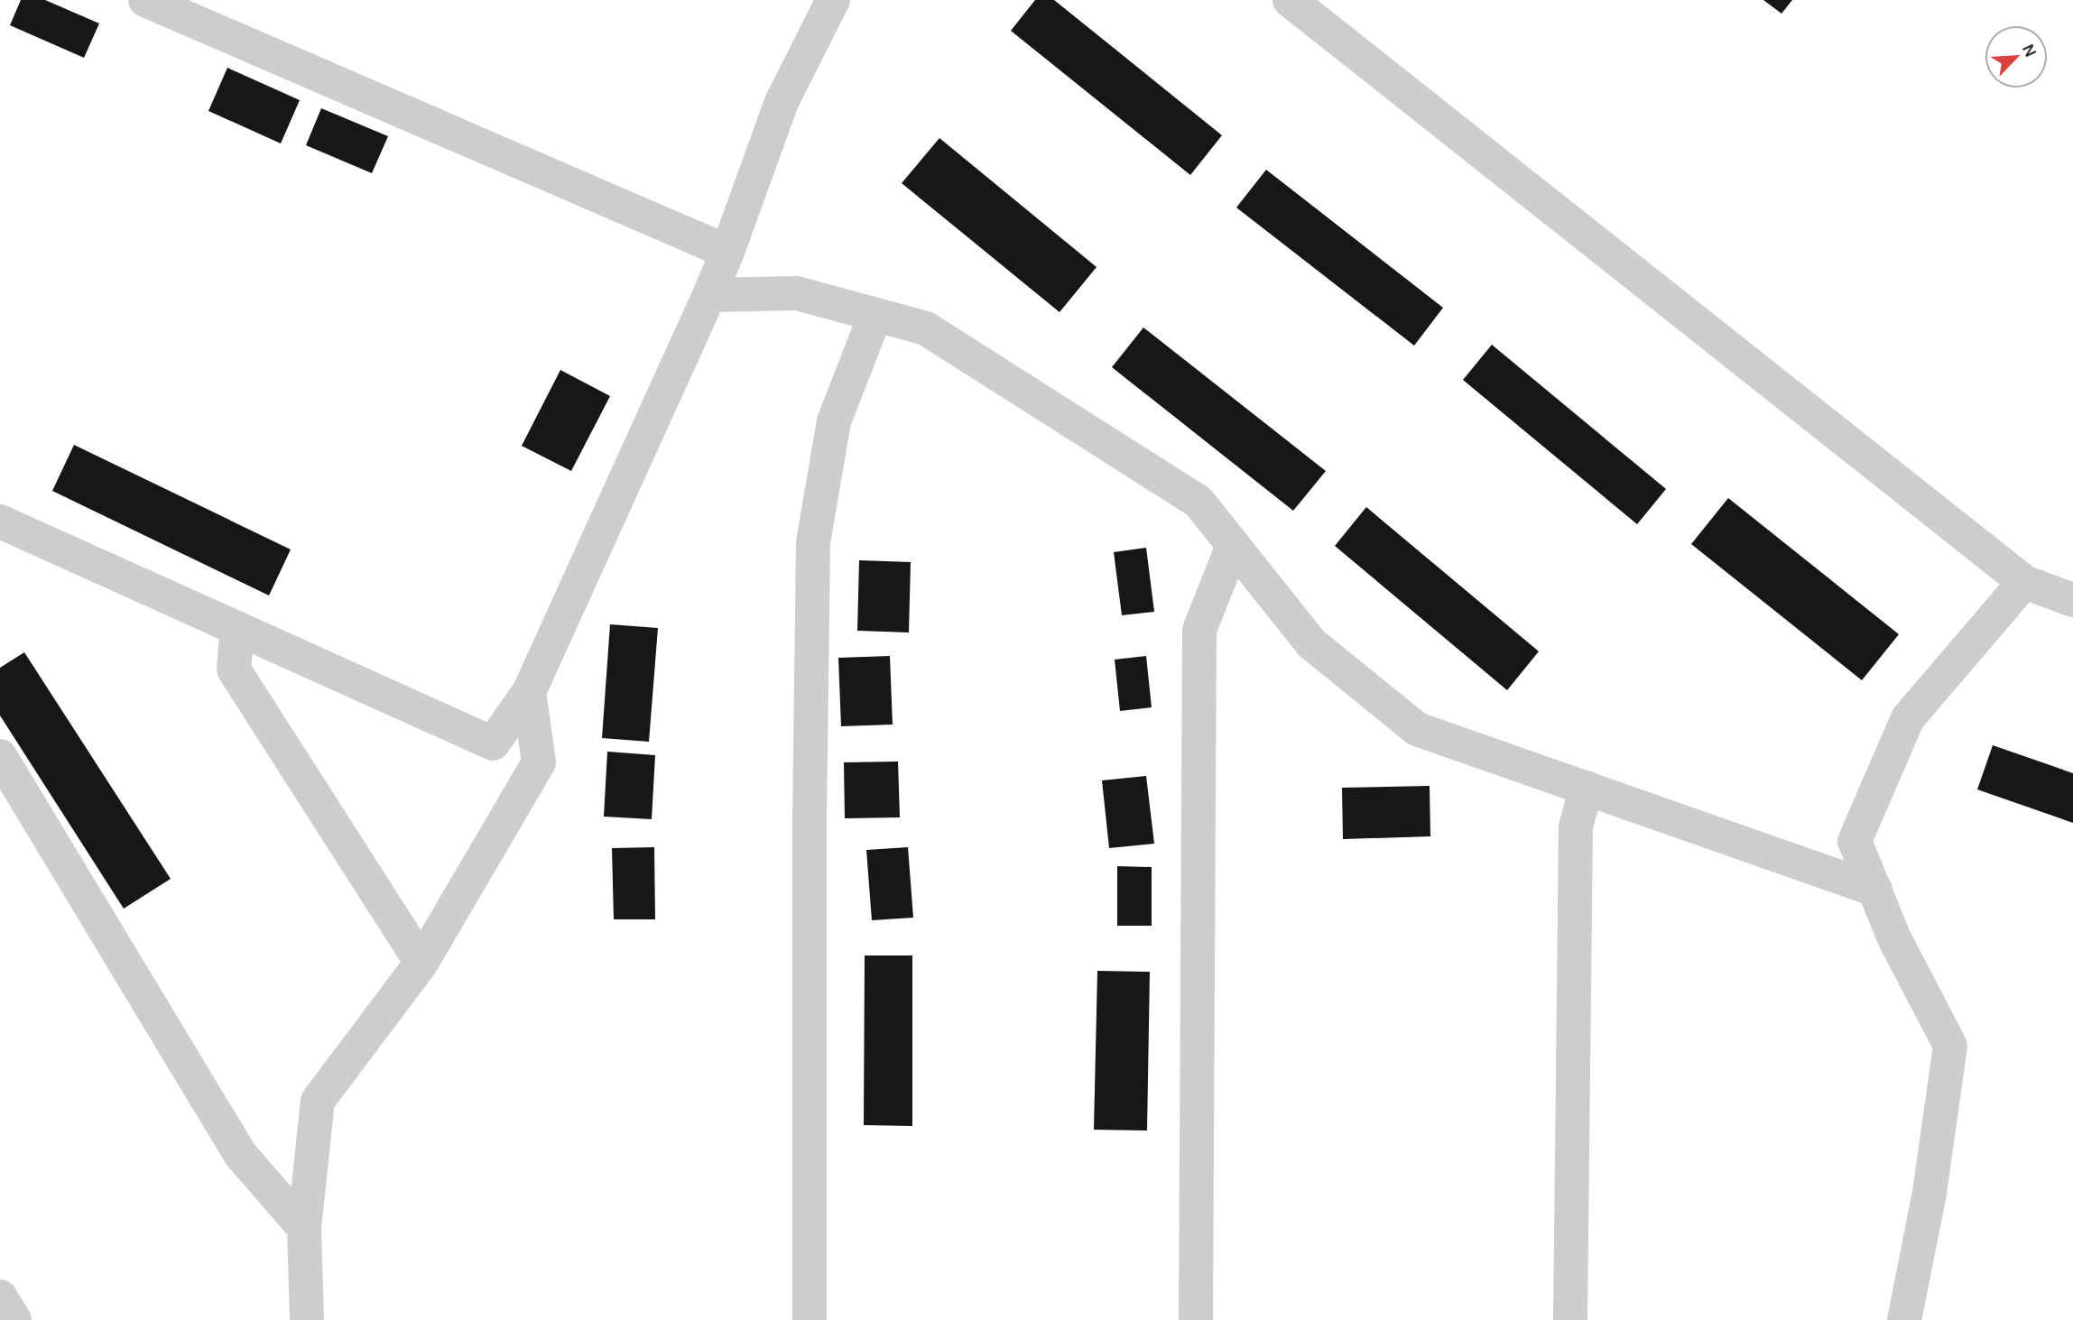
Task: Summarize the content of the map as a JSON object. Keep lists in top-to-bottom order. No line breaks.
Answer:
{"north":"top right"}
